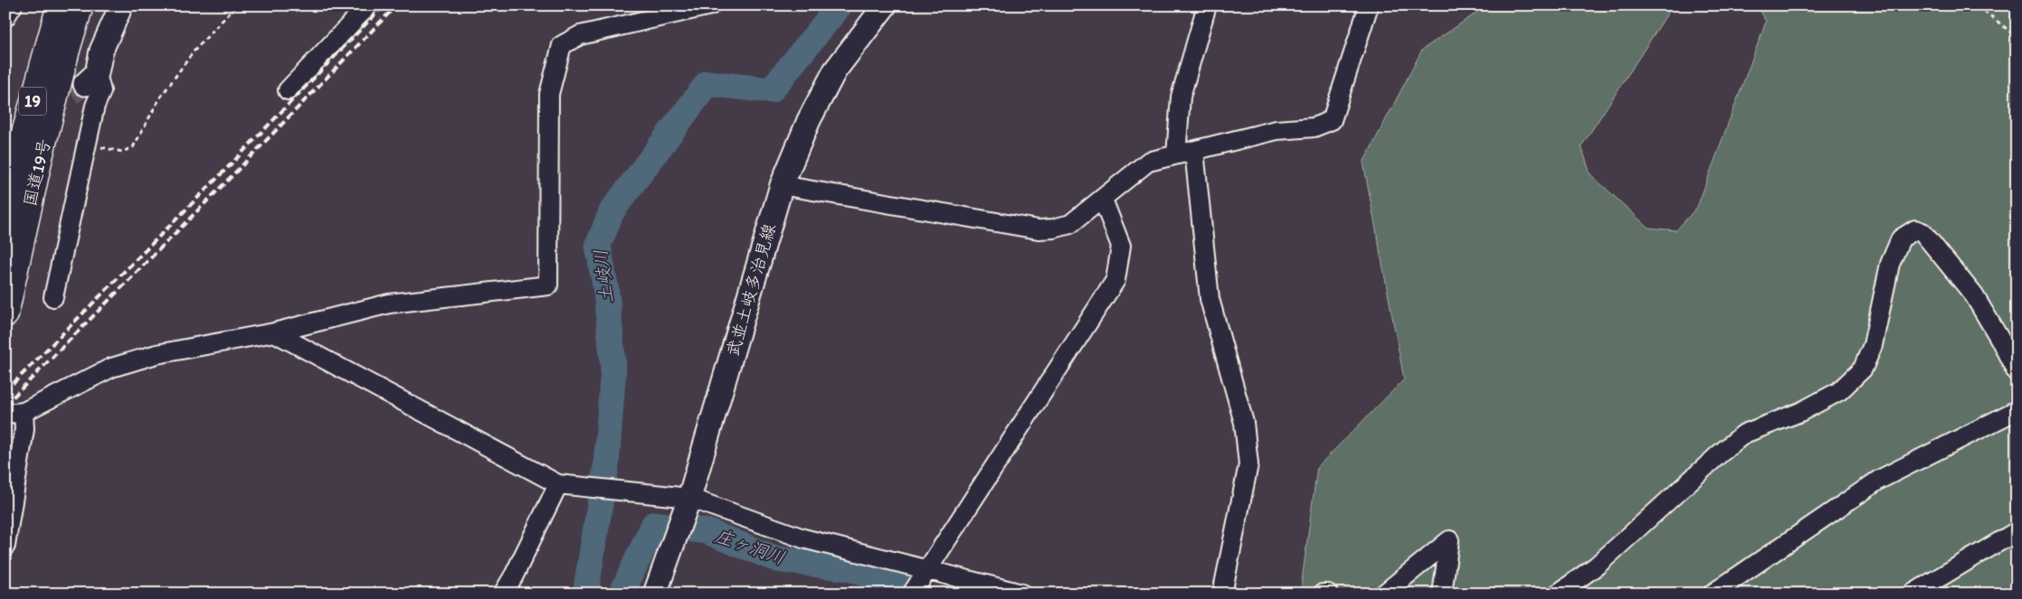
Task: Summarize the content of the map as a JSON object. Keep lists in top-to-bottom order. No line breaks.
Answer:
{"streets":{"highway":["19","国道19号"],"main road":["武並土岐多治見線"]},"water":["土岐川","庄ヶ洞川"]}
